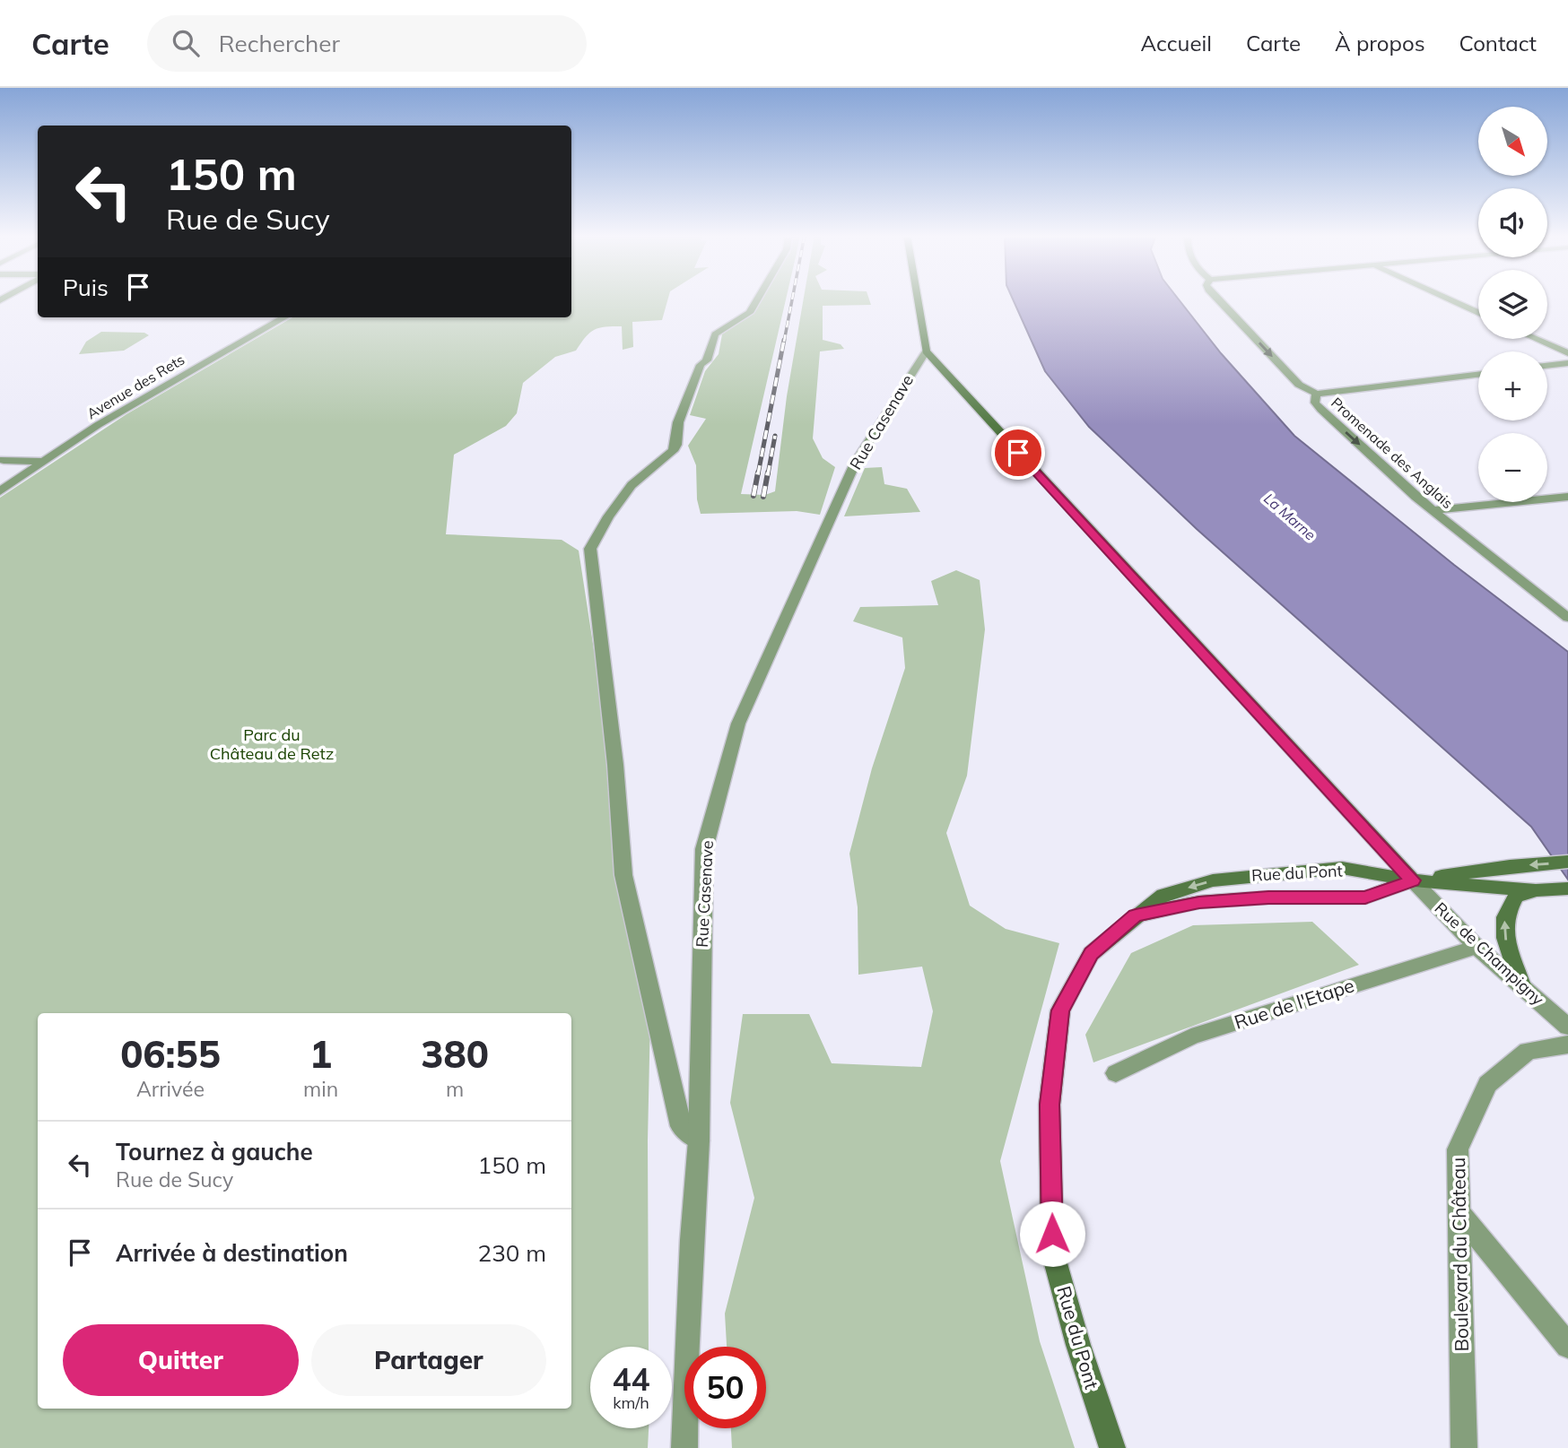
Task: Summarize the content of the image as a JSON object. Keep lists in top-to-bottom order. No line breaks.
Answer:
{"streets":{"main road":["Rue du Pont"],"street":["Avenue des Rets","Rue Casenave","Promenade des Anglais","Rue de Champigny","Rue de l'Etape","Boulevard du Château"]},"crossings":[["Rue du Pont","Rue de Champigny"],["Rue de Champigny","Rue de l'Etape"]],"one_way":["Promenade des Anglais"],"water":["La Marne"],"parks":["Parc du Château de Retz"],"north":"bottom right","page":{"header":"Carte","search":"Rechercher","nav":["Accueil","Carte","À propos","Contact"],"map_buttons":["+","−"],"turn":["150 m","Rue de Sucy"],"then":"Puis","eta":["06:55","Arrivée","1","min","380","m"],"list":[{"name":"Tournez à gauche","note":"Rue de Sucy","value":"150 m"},{"name":"Arrivée à destination","value":"230 m"}],"buttons":["Quitter","Partager"],"speed":"44 km/h","limit":"50"}}
